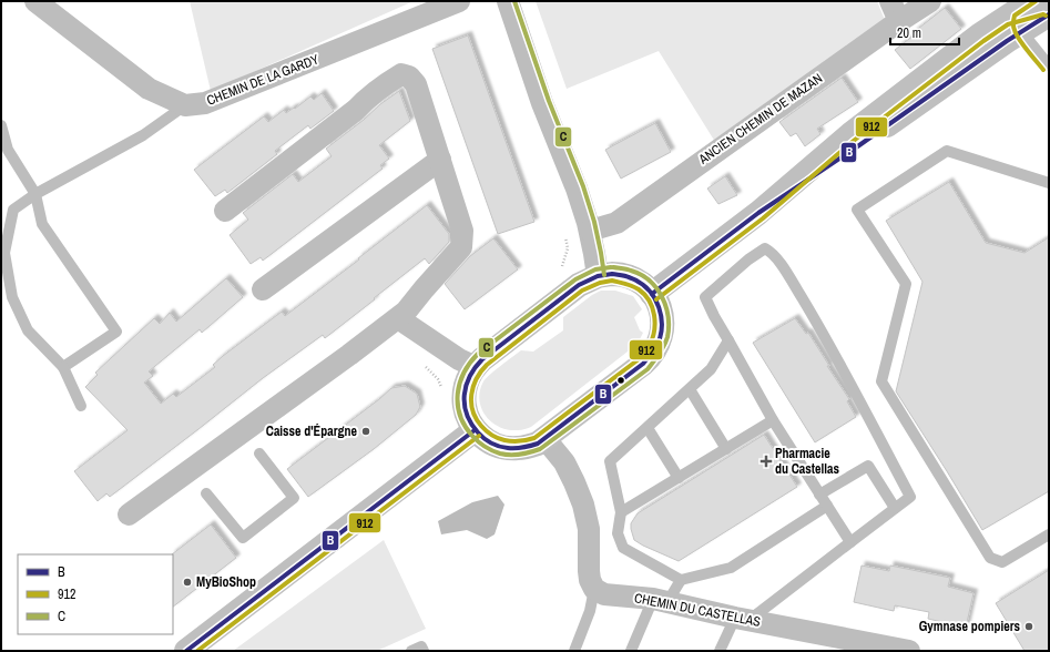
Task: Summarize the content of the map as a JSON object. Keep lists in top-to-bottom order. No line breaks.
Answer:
{"streets":{"street":["CHEMIN DE LA GARDY","ANCIEN CHEMIN DE MAZAN","CHEMIN DU CASTELLAS"]},"places":{"other":["Caisse d'Épargne","MyBioShop","Gymnase pompiers"],"health":["Pharmacie du Castellas"]},"lines":["transit line 912","transit line C","transit line B"],"legend":["B","912","C"],"scale_bar":"20 m"}
